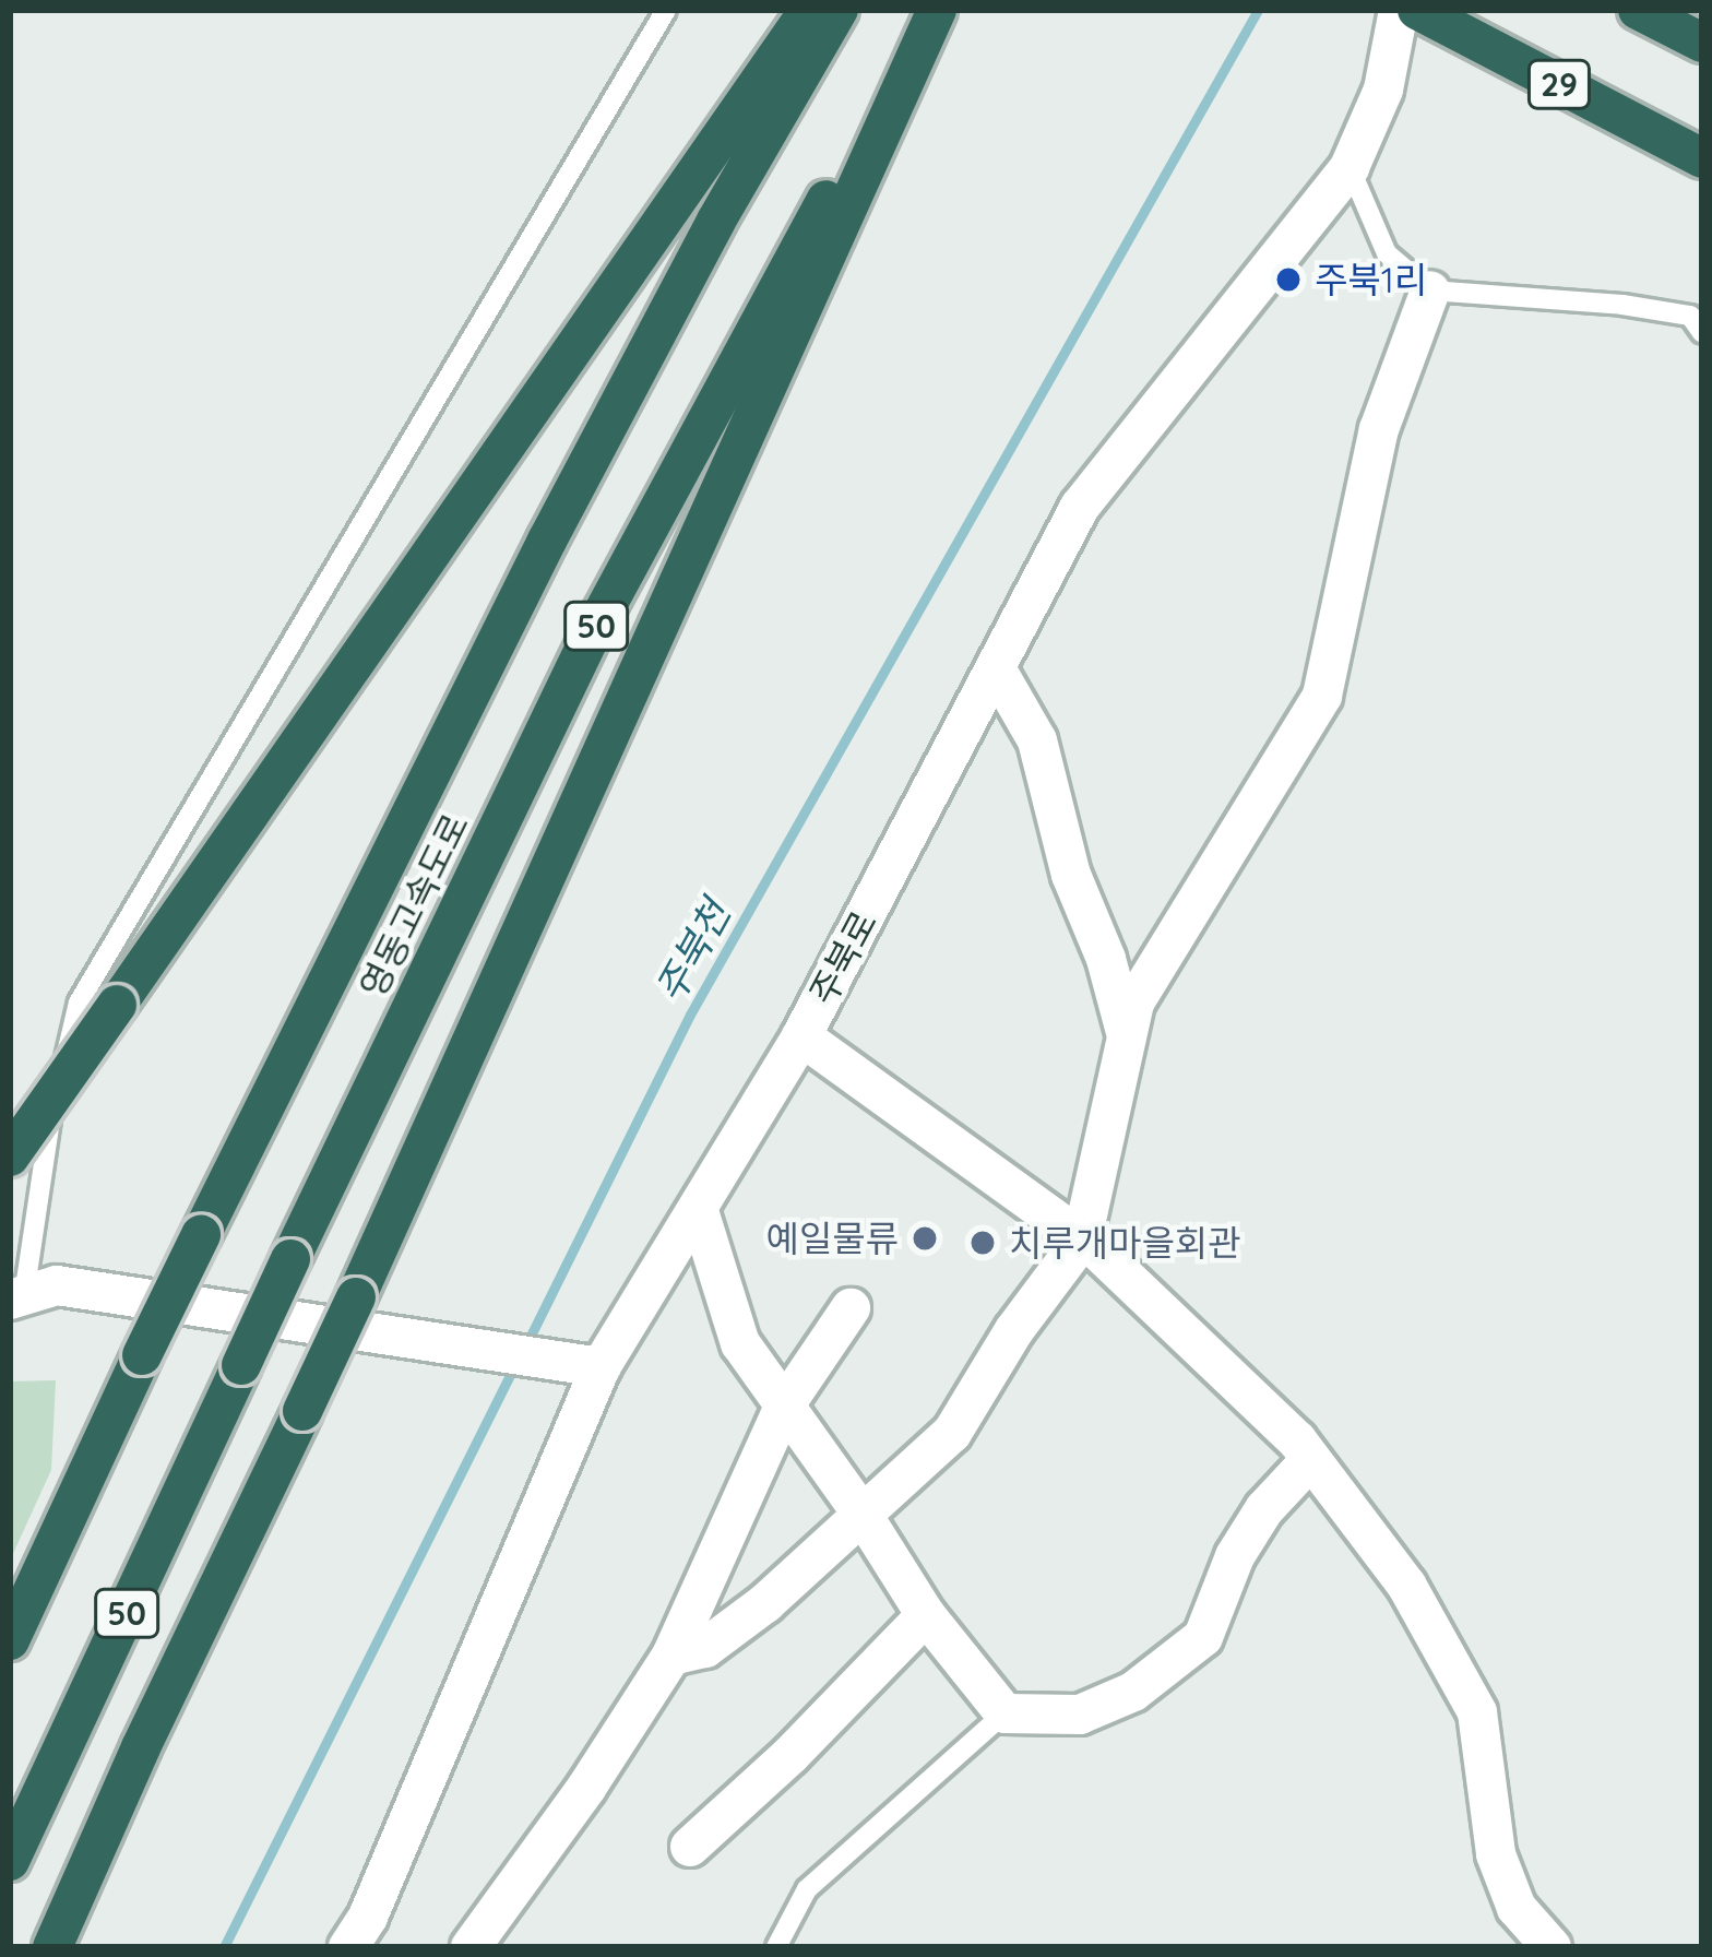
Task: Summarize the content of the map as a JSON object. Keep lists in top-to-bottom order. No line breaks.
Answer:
{"streets":{"highway":["29","50","영동고속도로"],"street":["주북로"]},"water":["주북천"],"places":["주북1리","예일물류","치루개마을회관"]}
